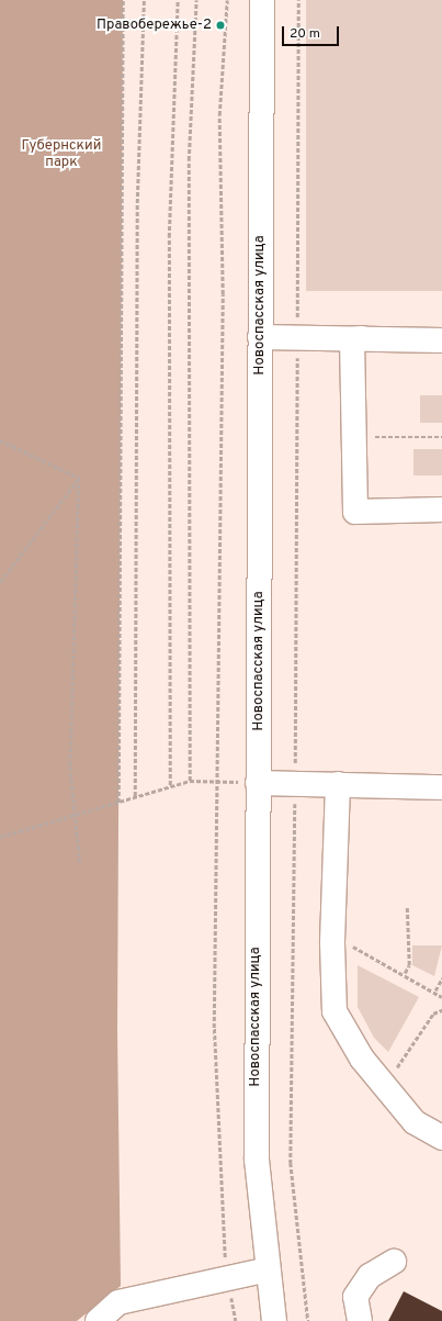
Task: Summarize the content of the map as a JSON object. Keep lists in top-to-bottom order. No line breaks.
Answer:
{"streets":{"street":["Новоспасская улица"]},"parks":["Губернский парк"],"places":["Правобережье-2"],"scale_bar":"20 m"}
